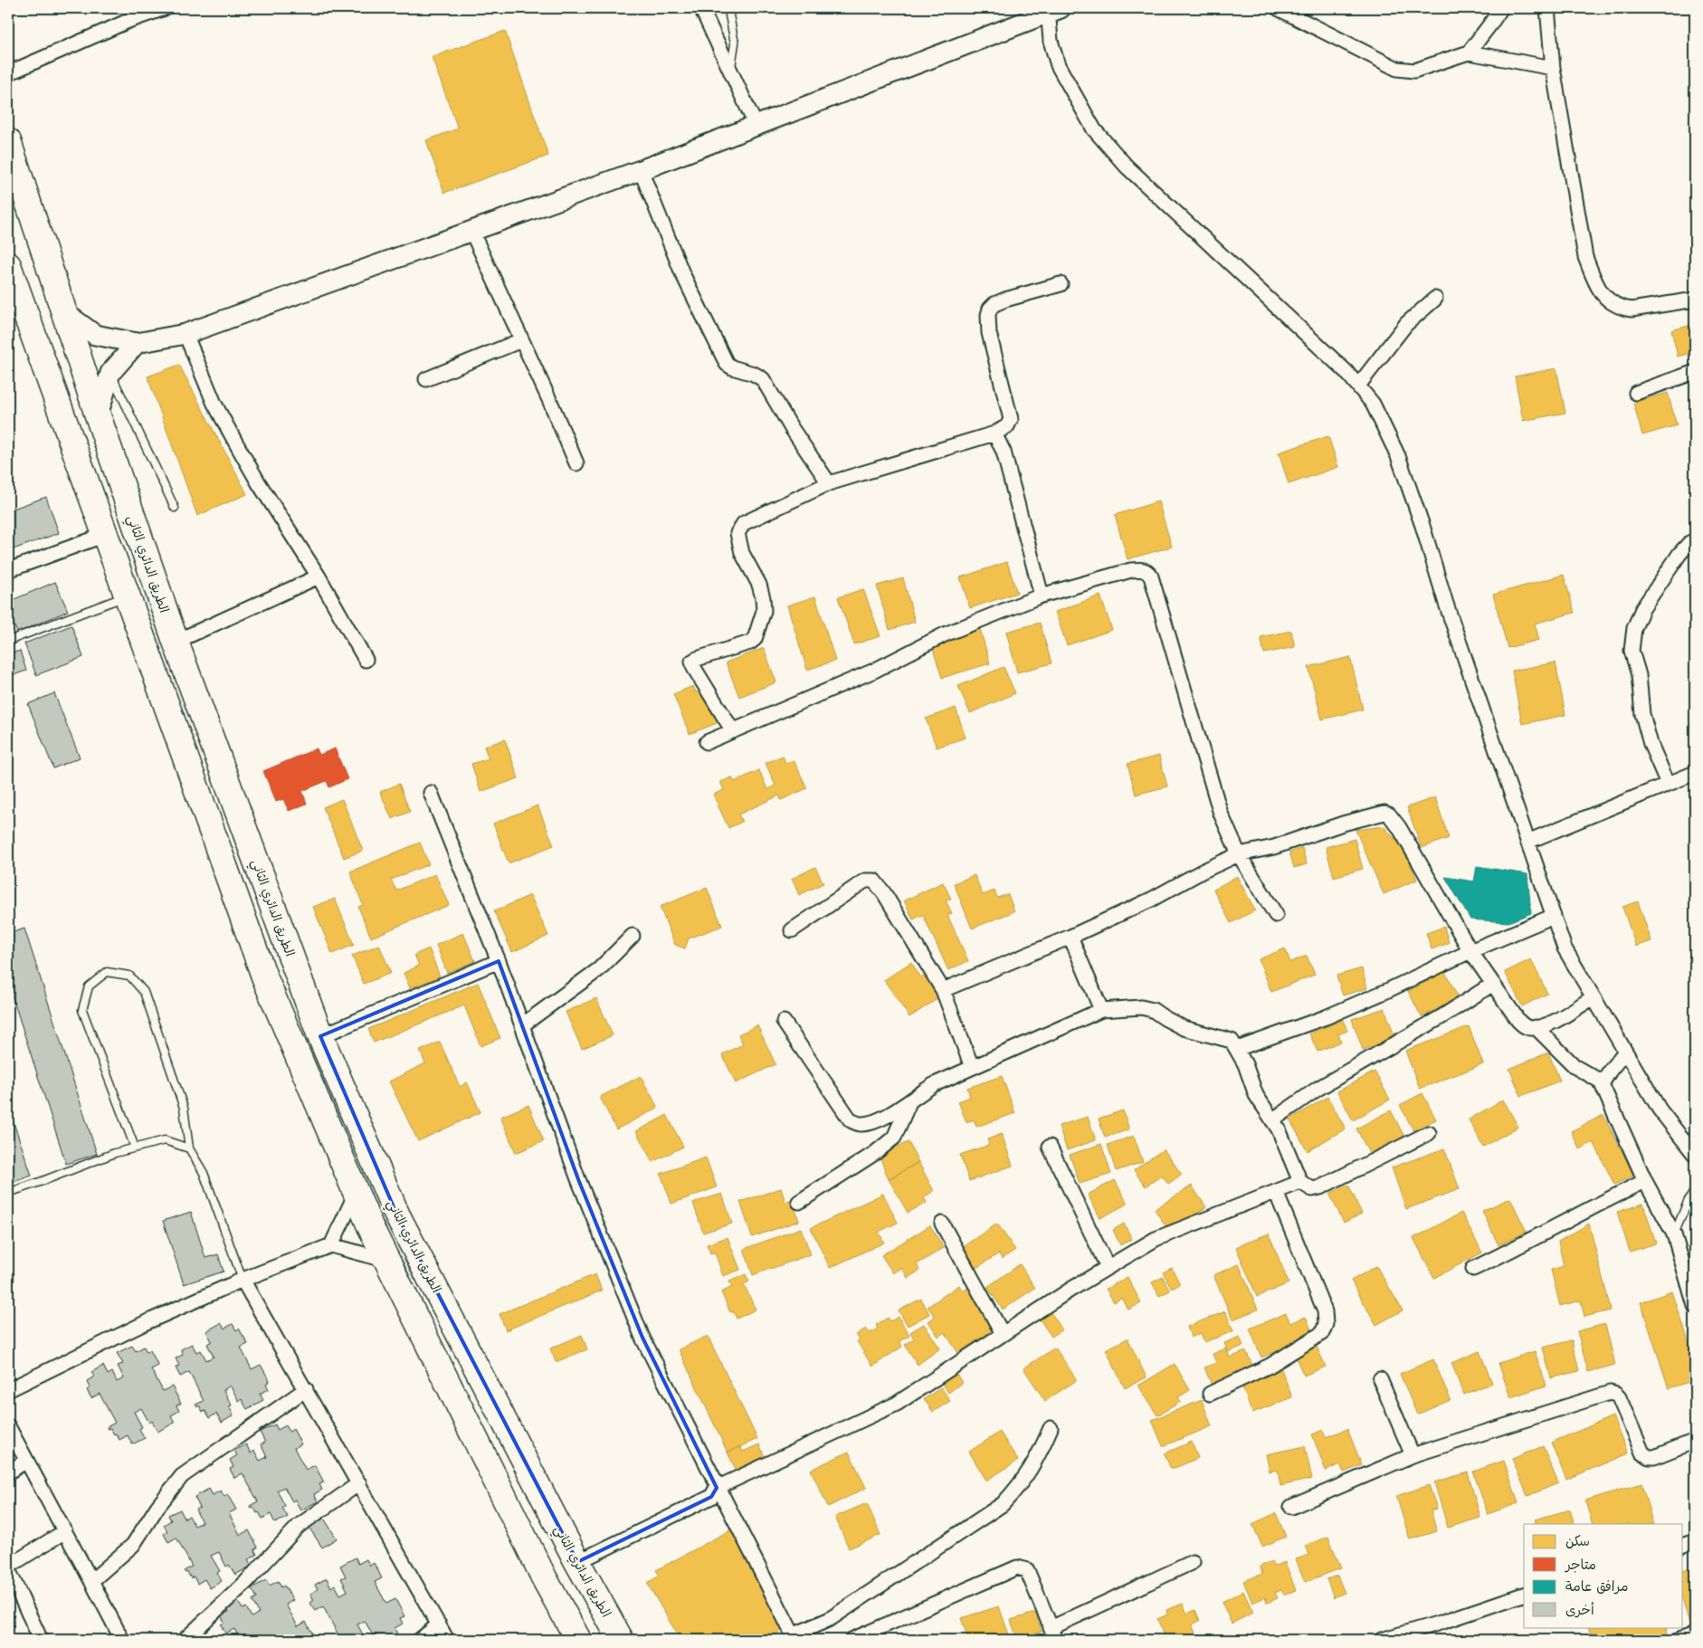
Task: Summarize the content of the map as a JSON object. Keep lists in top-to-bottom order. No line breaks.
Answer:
{"streets":{"highway":["الطريق الدائري الثاني"]},"legend":["سكن","متاجر","مرافق عامة","أخرى"]}
